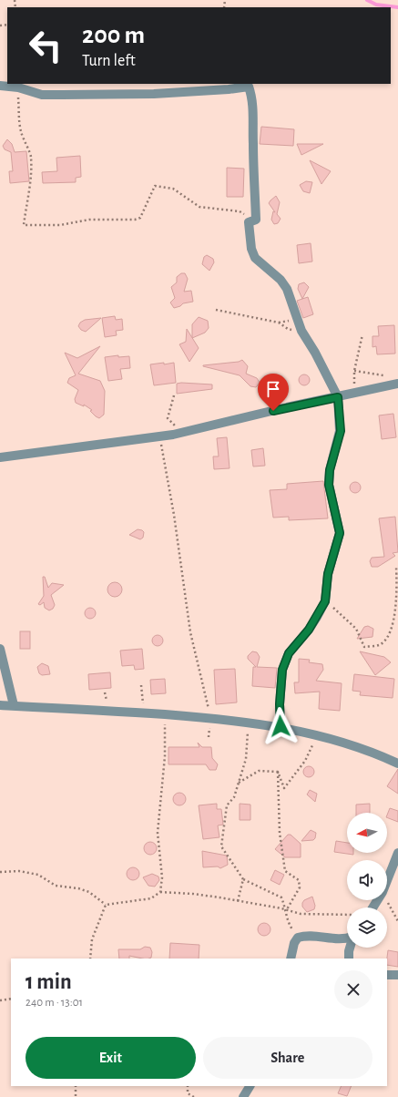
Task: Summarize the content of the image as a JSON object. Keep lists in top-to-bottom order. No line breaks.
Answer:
{"north":"left","page":{"turn":["200 m","Turn left"],"heading":["1 min","240 m · 13:01"],"buttons":["Exit","Share"]}}
